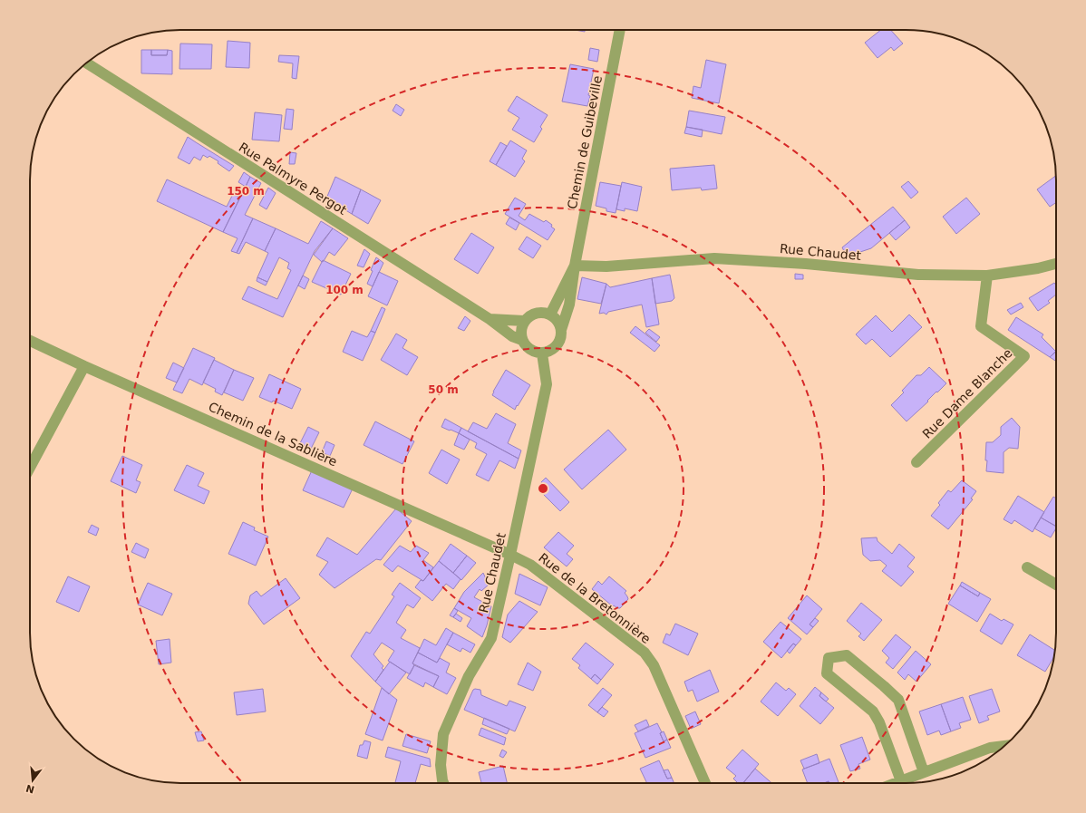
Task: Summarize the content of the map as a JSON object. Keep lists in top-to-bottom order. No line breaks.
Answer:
{"streets":{"street":["Chemin de Guibeville","Rue Palmyre Pergot","Rue Chaudet","Rue Dame Blanche","Chemin de la Sablière","Rue de la Bretonnière"]},"crossings":[["Chemin de Guibeville","Rue Chaudet"],["Rue Palmyre Pergot","Rue Chaudet"],["Rue Chaudet","Rue Dame Blanche"],["Rue Chaudet","Chemin de la Sablière"],["Rue Chaudet","Rue de la Bretonnière"],["Chemin de la Sablière","Rue de la Bretonnière"]],"north":"bottom","rings":["150 m","100 m","50 m"]}
